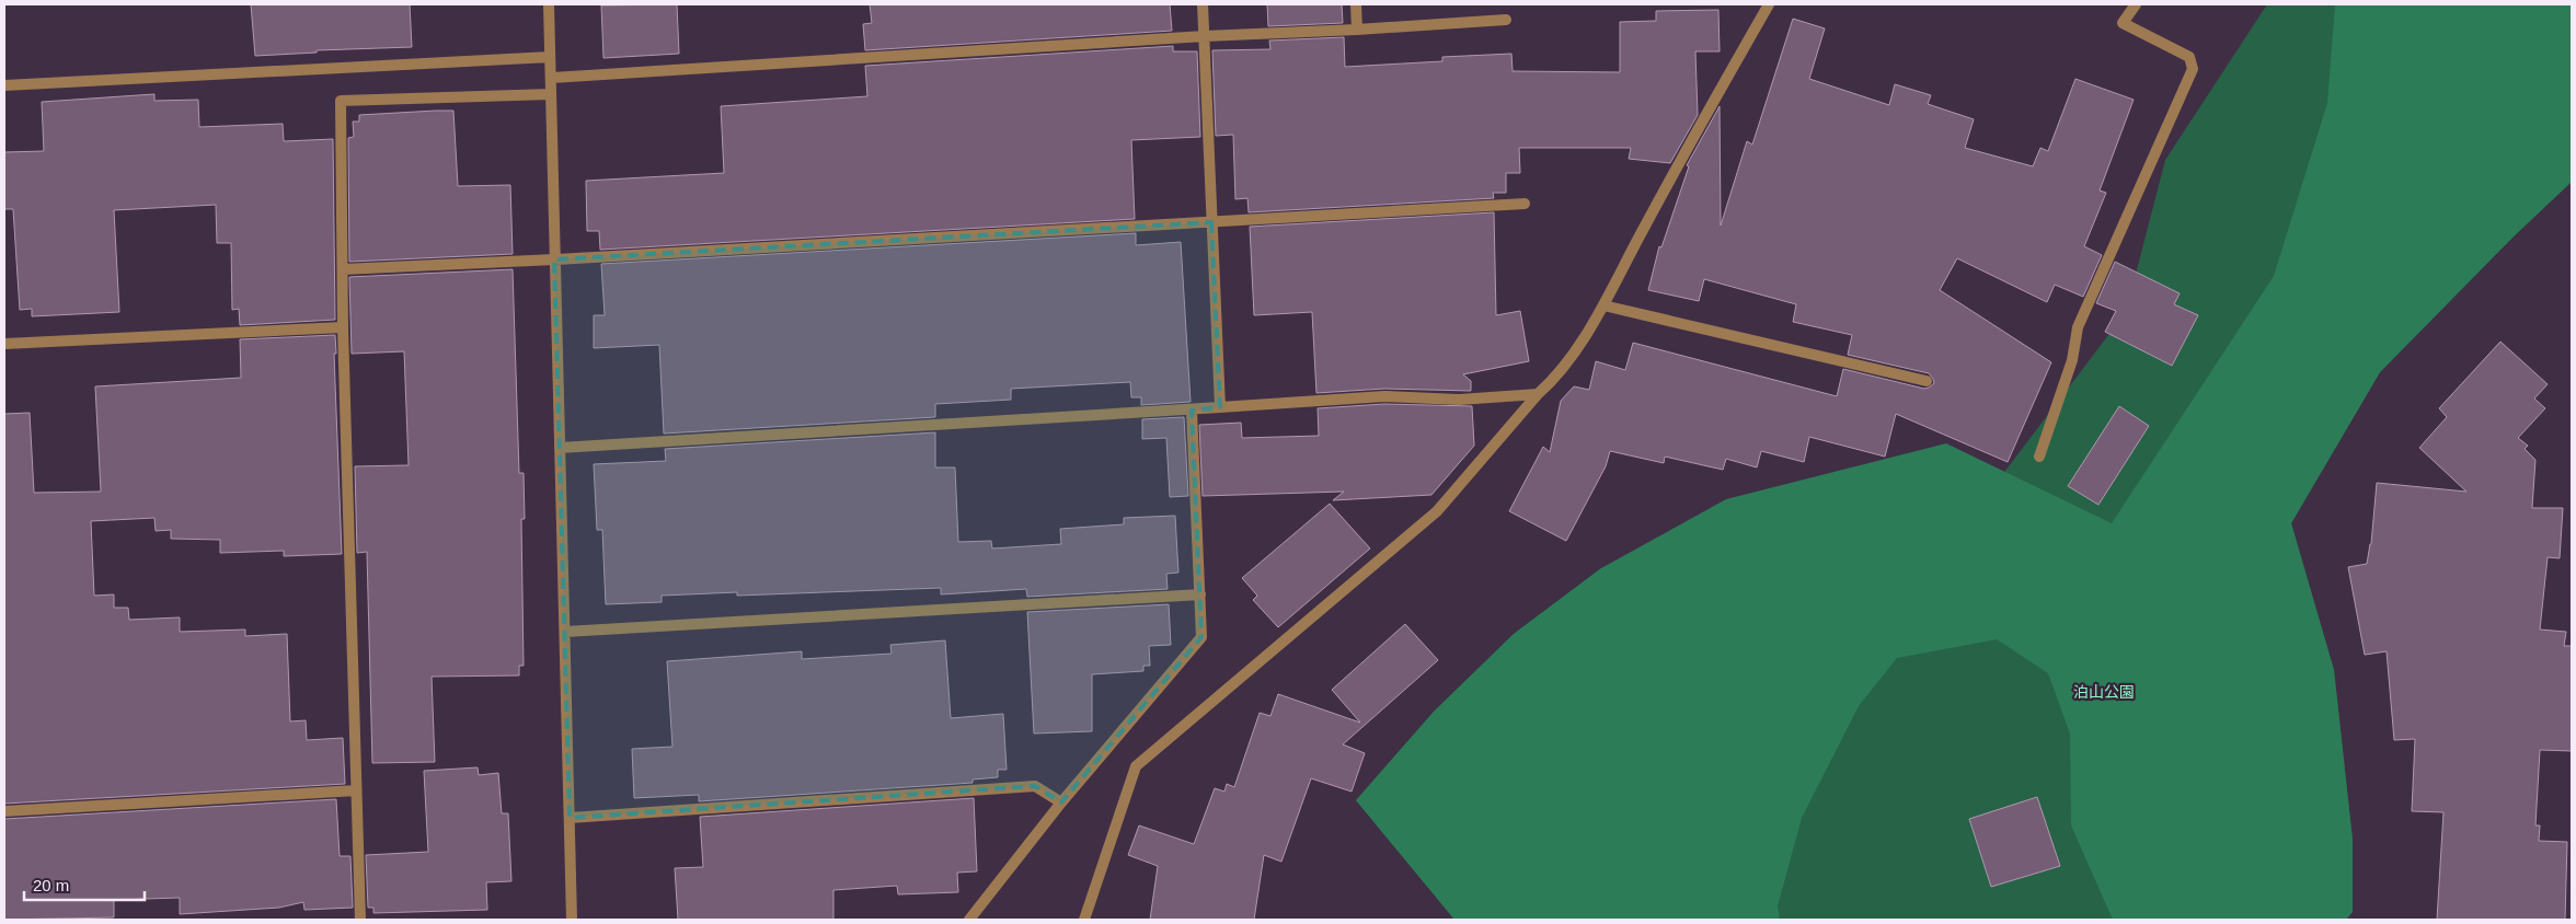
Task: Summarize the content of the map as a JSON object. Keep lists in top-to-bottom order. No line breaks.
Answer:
{"parks":["泊山公園"],"scale_bar":"20 m"}
